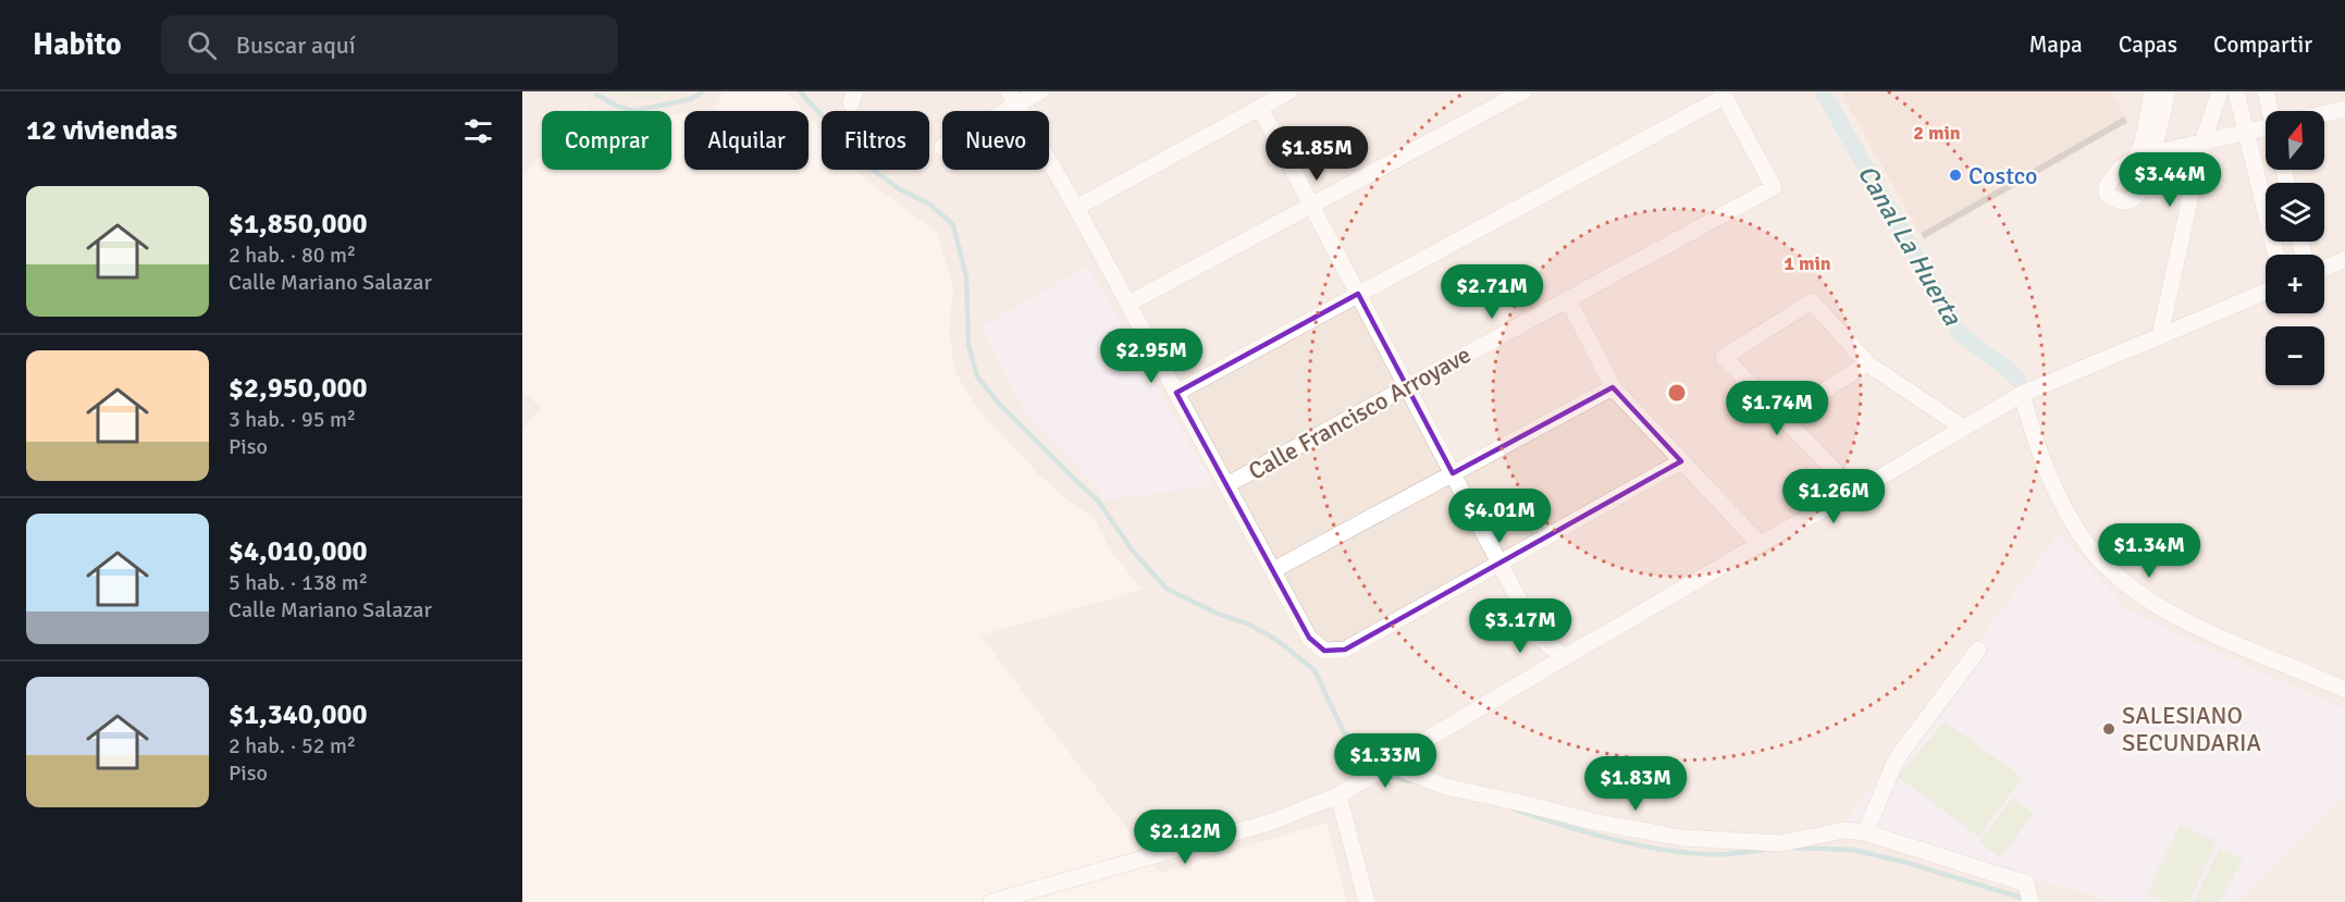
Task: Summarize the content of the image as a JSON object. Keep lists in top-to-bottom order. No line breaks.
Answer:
{"streets":{"street":["Calle Francisco Arroyave"]},"water":["Canal La Huerta"],"places":["Costco","SALESIANO SECUNDARIA"],"north":"top","page":{"header":"Habito","search":"Buscar aquí","nav":["Mapa","Capas","Compartir"],"heading":"12 viviendas","map_buttons":["+","−"],"chip":["Comprar","Alquilar","Filtros","Nuevo"],"price":["$1.85M","$3.44M","$2.71M","$2.95M","$1.74M","$1.26M","$4.01M","$1.34M","$3.17M","$1.33M","$1.83M","$2.12M"],"list":[{"name":"$1,850,000","note":"2 hab. · 80 m² · Calle Mariano Salazar"},{"name":"$2,950,000","note":"3 hab. · 95 m² · Piso"},{"name":"$4,010,000","note":"5 hab. · 138 m² · Calle Mariano Salazar"},{"name":"$1,340,000","note":"2 hab. · 52 m² · Piso"}]},"rings":["2 min","1 min"]}
